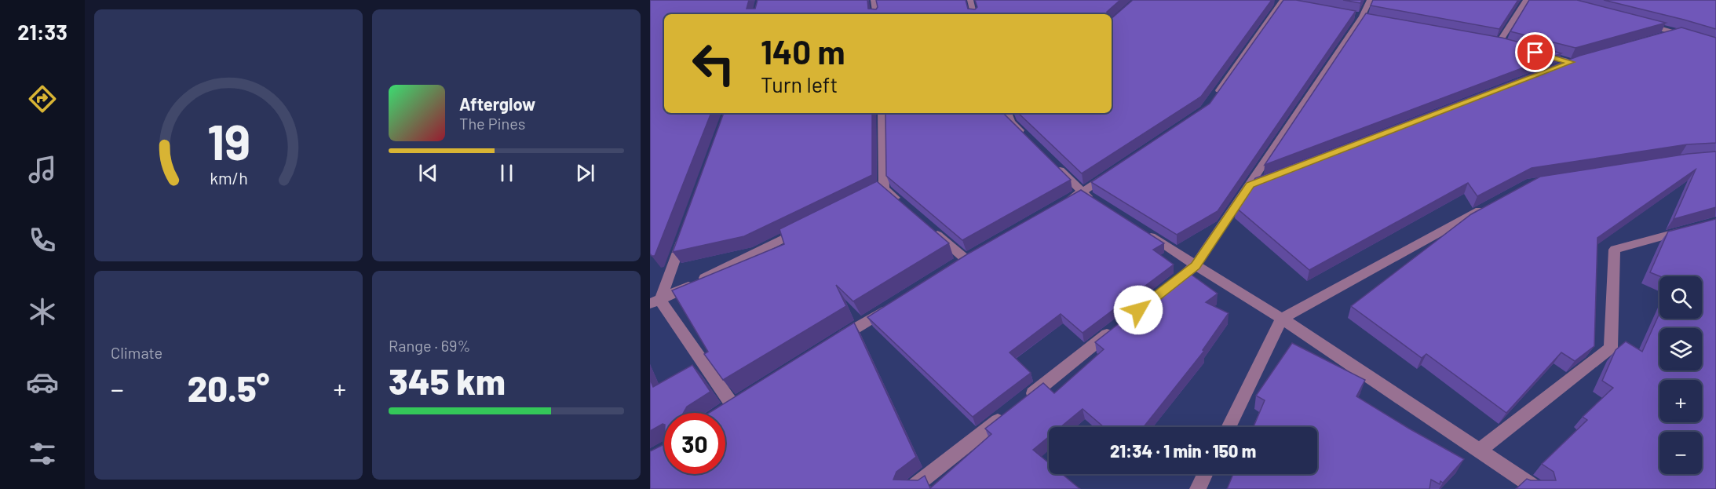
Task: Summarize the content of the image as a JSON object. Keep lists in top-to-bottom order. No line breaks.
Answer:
{"page":{"tabs":"21:33","turn":["140 m","Turn left"],"song":["Afterglow","The Pines"],"tile":["Climate",["Range · 69%","345 km"]],"map_buttons":["+","−"],"heat":["−","20.5°","+"],"limit":"30","trip":"21:34 · 1 min · 150 m","gauge":["19","km/h"]}}
